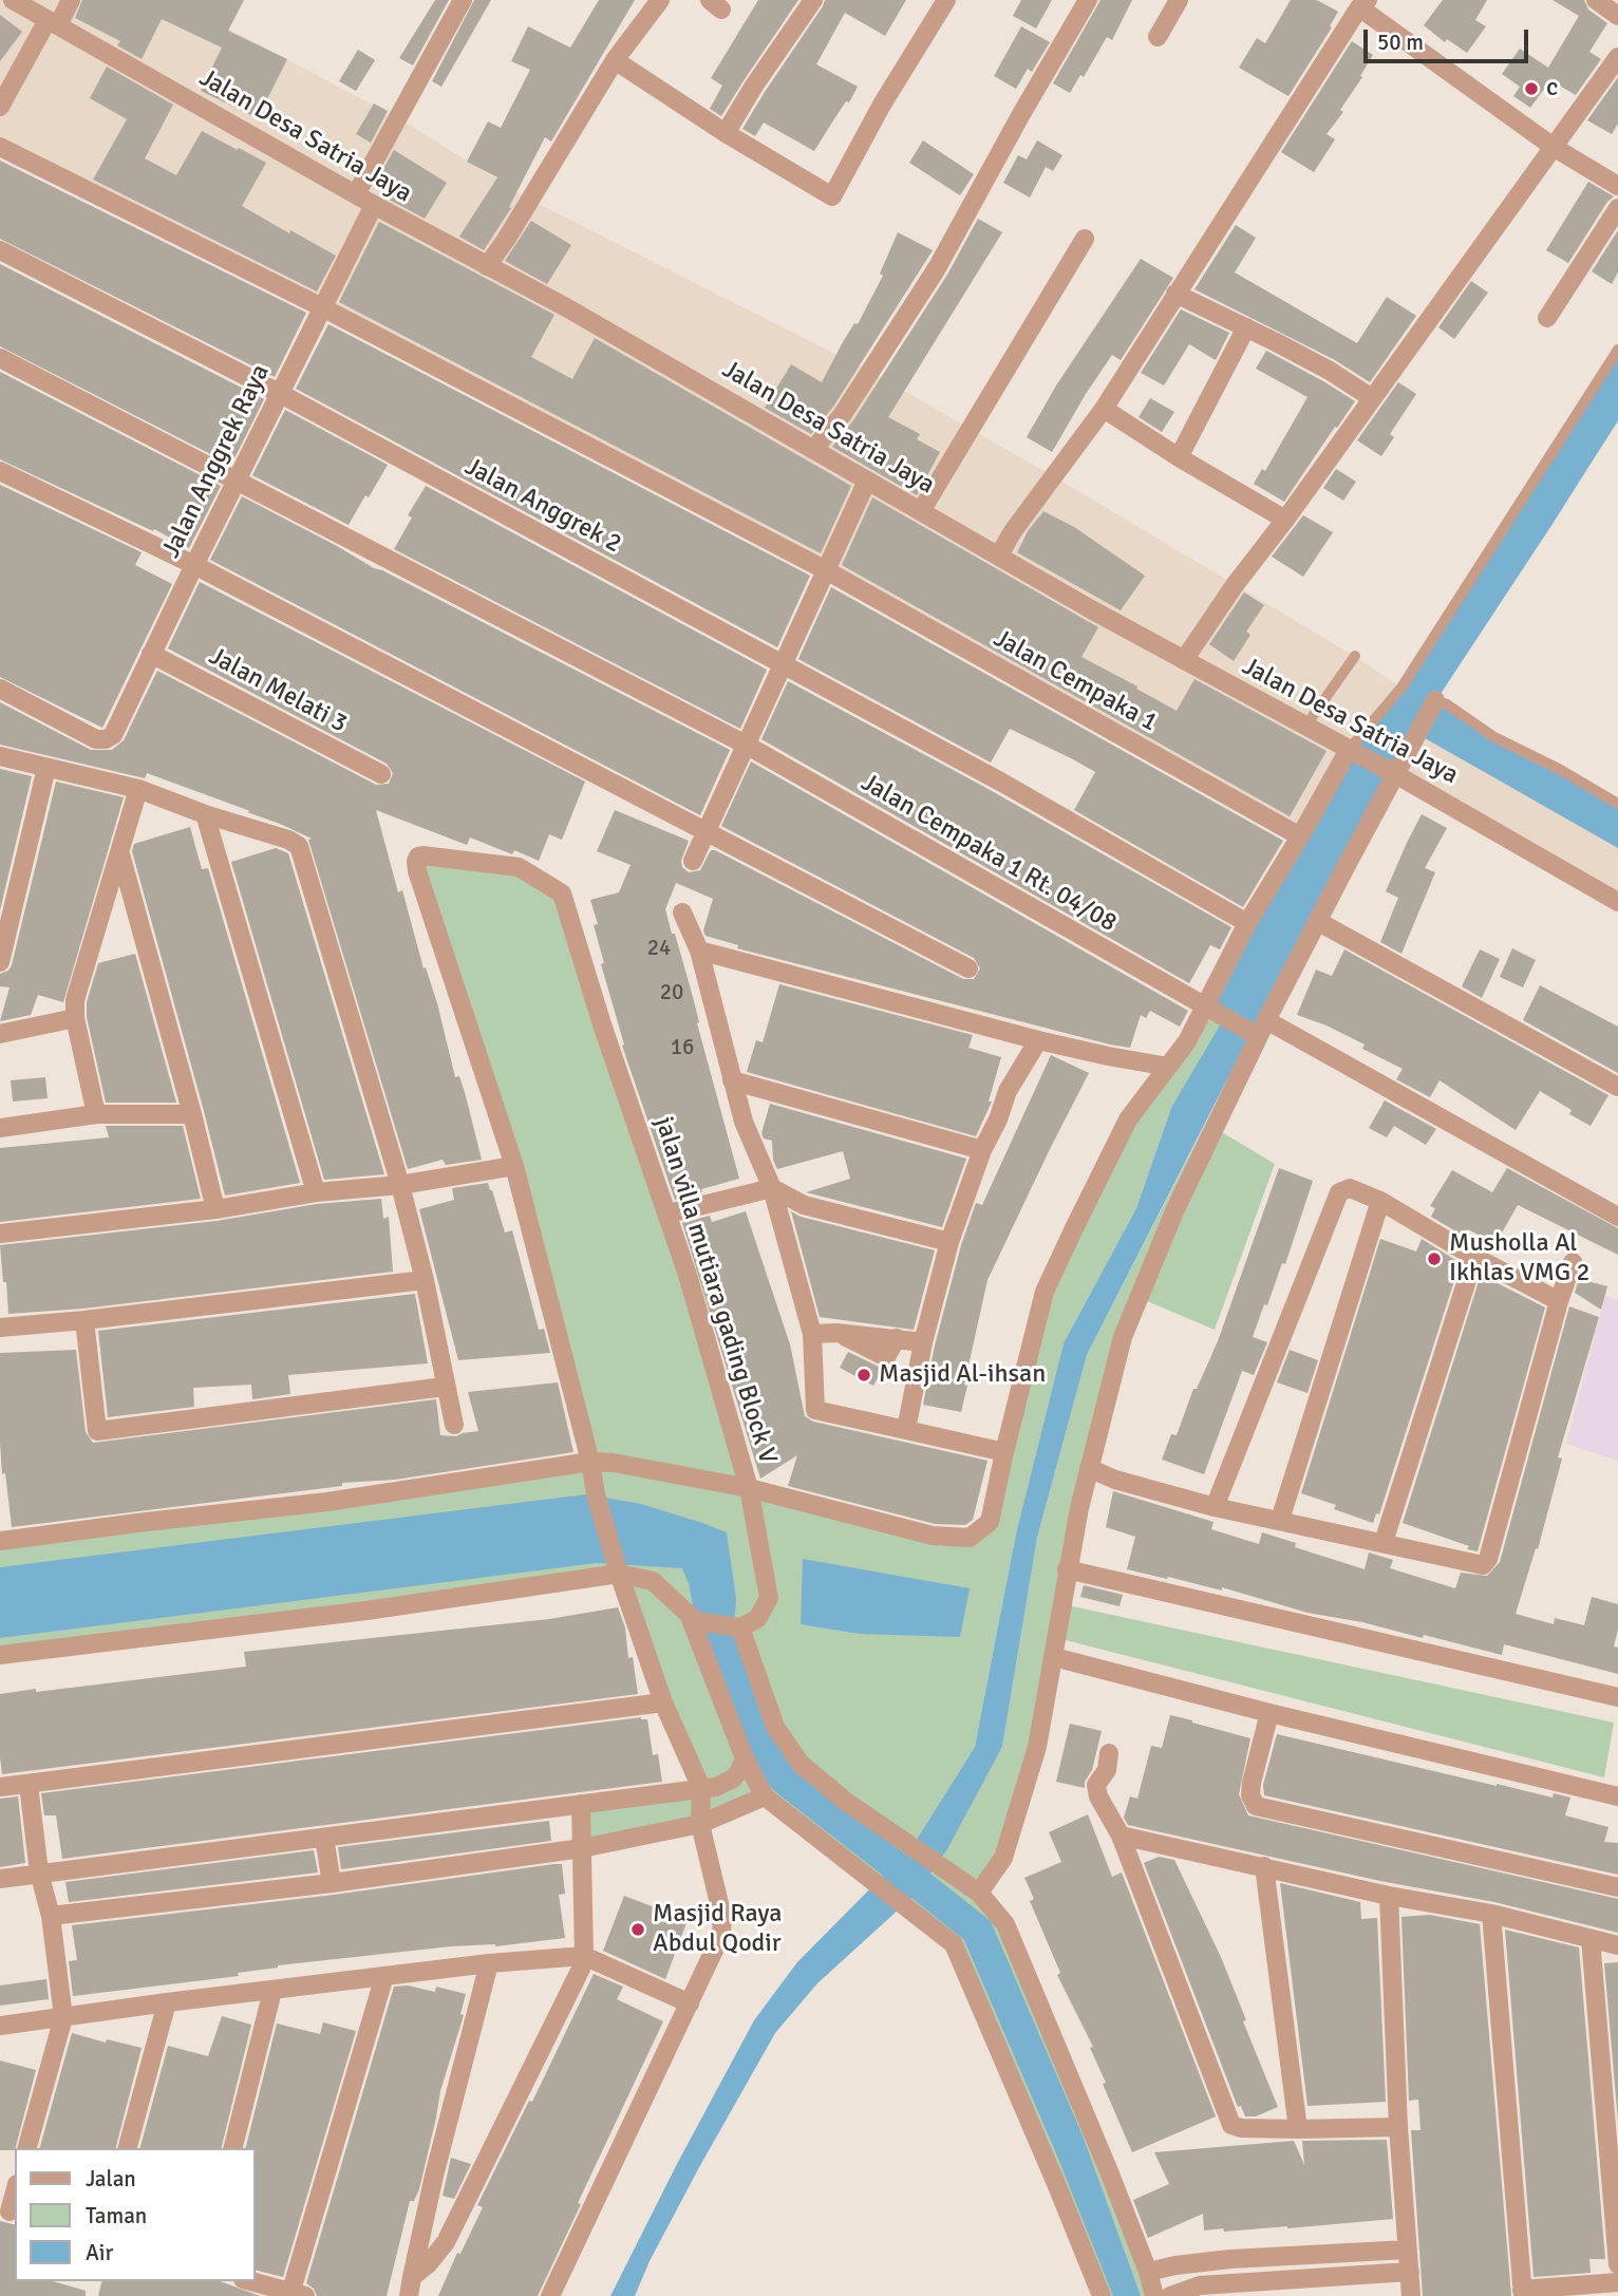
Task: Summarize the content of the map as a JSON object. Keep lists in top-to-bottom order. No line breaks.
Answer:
{"streets":{"street":["Jalan Desa Satria Jaya","Jalan Anggrek Raya","Jalan Anggrek 2","Jalan Cempaka 1","Jalan Melati 3","Jalan Cempaka 1 Rt. 04/08","jalan villa mutiara gading Block V"]},"crossings":[["Jalan Desa Satria Jaya","Jalan Anggrek Raya"],["Jalan Desa Satria Jaya","jalan villa mutiara gading Block V"],["Jalan Anggrek Raya","Jalan Anggrek 2"],["Jalan Anggrek Raya","Jalan Cempaka 1"],["Jalan Anggrek Raya","Jalan Melati 3"],["Jalan Anggrek Raya","Jalan Cempaka 1 Rt. 04/08"],["Jalan Anggrek 2","jalan villa mutiara gading Block V"],["Jalan Cempaka 1","jalan villa mutiara gading Block V"],["Jalan Cempaka 1 Rt. 04/08","jalan villa mutiara gading Block V"]],"places":["c","Musholla Al Ikhlas VMG 2","Masjid Al-ihsan","Masjid Raya Abdul Qodir"],"house_numbers":["24","20","16"],"legend":["Jalan","Taman","Air"],"scale_bar":"50 m"}
